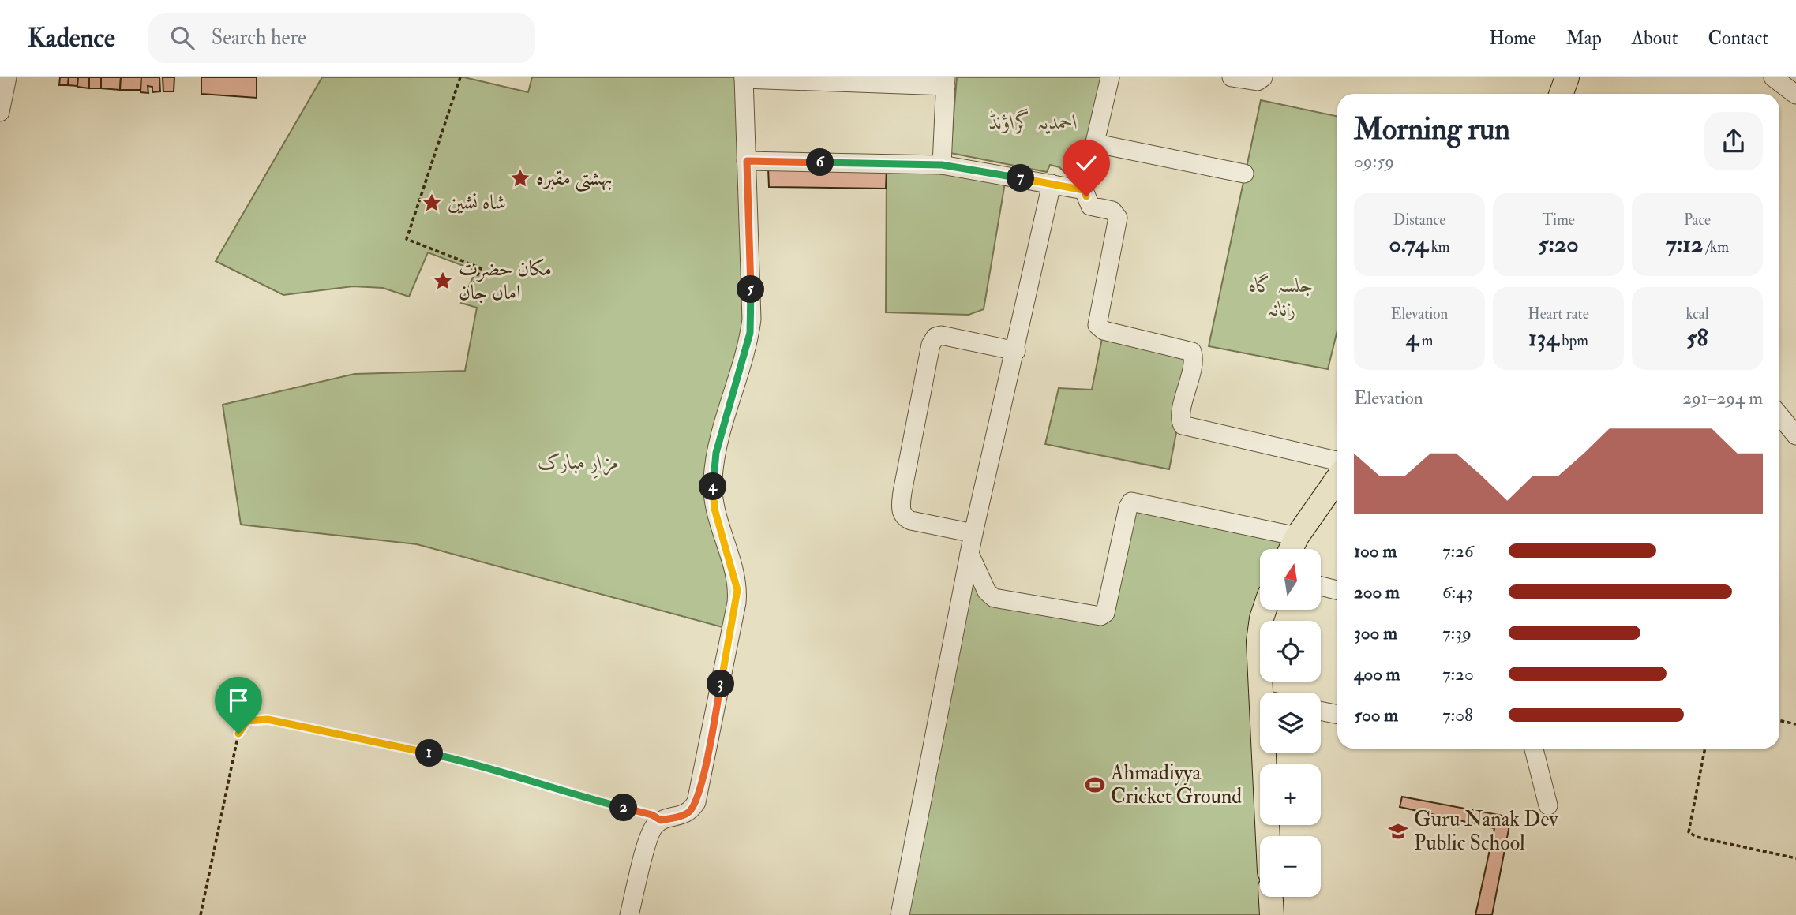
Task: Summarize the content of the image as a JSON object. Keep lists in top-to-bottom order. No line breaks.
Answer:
{"parks":["احمدیہ گراؤنڈ","جلسہ گاہ زنانہ","مزارِ مبارک"],"places":{"place":["بہشتی مقبرہ","شاہ نشین","مکان حضرت اماں جان"],"sports":["Ahmadiyya Cricket Ground"],"school or university":["Guru Nanak Dev Public School"]},"north":"top","page":{"header":"Kadence","search":"Search here","nav":["Home","Map","About","Contact"],"heading":["Morning run","09:59"],"pins":["6","7","5","4","3","1","2"],"stats":[["Distance","0.74 km"],["Time","5:20"],["Pace","7:12 /km"],["Elevation","4 m"],["Heart rate","134 bpm"],["kcal","58"]],"chart":["Elevation","291–294 m"],"list":[{"name":"100 m","note":"7:26"},{"name":"200 m","note":"6:43"},{"name":"300 m","note":"7:39"},{"name":"400 m","note":"7:20"},{"name":"500 m","note":"7:08"}],"map_buttons":["+","−"]}}
